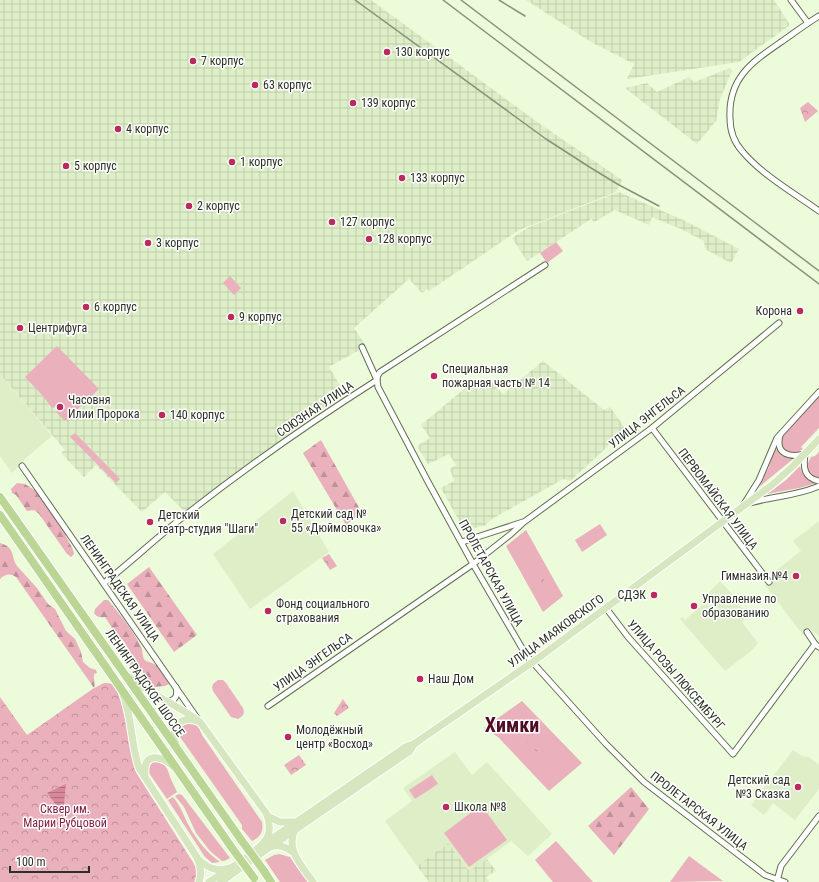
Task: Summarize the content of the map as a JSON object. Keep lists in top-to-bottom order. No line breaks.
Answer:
{"streets":{"highway":["ЛЕНИНГРАДСКОЕ ШОССЕ"],"main road":["УЛИЦА МАЯКОВСКОГО"],"street":["СОЮЗНАЯ УЛИЦА","УЛИЦА ЭНГЕЛЬСА","ПЕРВОМАЙСКАЯ УЛИЦА","ПРОЛЕТАРСКАЯ УЛИЦА","ЛЕНИНГРАДСКАЯ УЛИЦА","УЛИЦА РОЗЫ ЛЮКСЕМБУРГ"]},"crossings":[["СОЮЗНАЯ УЛИЦА","ПРОЛЕТАРСКАЯ УЛИЦА"],["СОЮЗНАЯ УЛИЦА","ЛЕНИНГРАДСКАЯ УЛИЦА"],["УЛИЦА ЭНГЕЛЬСА","ПЕРВОМАЙСКАЯ УЛИЦА"],["УЛИЦА ЭНГЕЛЬСА","ПРОЛЕТАРСКАЯ УЛИЦА"],["ПЕРВОМАЙСКАЯ УЛИЦА","УЛИЦА МАЯКОВСКОГО"],["ПРОЛЕТАРСКАЯ УЛИЦА","УЛИЦА МАЯКОВСКОГО"],["УЛИЦА МАЯКОВСКОГО","УЛИЦА РОЗЫ ЛЮКСЕМБУРГ"]],"districts":["Химки"],"parks":["Сквер им. Марии Рубцовой"],"places":["130 корпус","7 корпус","63 корпус","139 корпус","4 корпус","1 корпус","5 корпус","133 корпус","2 корпус","127 корпус","128 корпус","3 корпус","6 корпус","Корона","9 корпус","Центрифуга","Специальная пожарная часть № 14","Часовня Илии Пророка","140 корпус","Детский сад № 55 «Дюймовочка»","Детский театр-студия \"Шаги\"","Гимназия №4","СДЭК","Управление по образованию","Фонд социального страхования","Наш Дом","Молодёжный центр «Восход»","Детский сад №3 Сказка","Школа №8"],"scale_bar":"100 m"}
